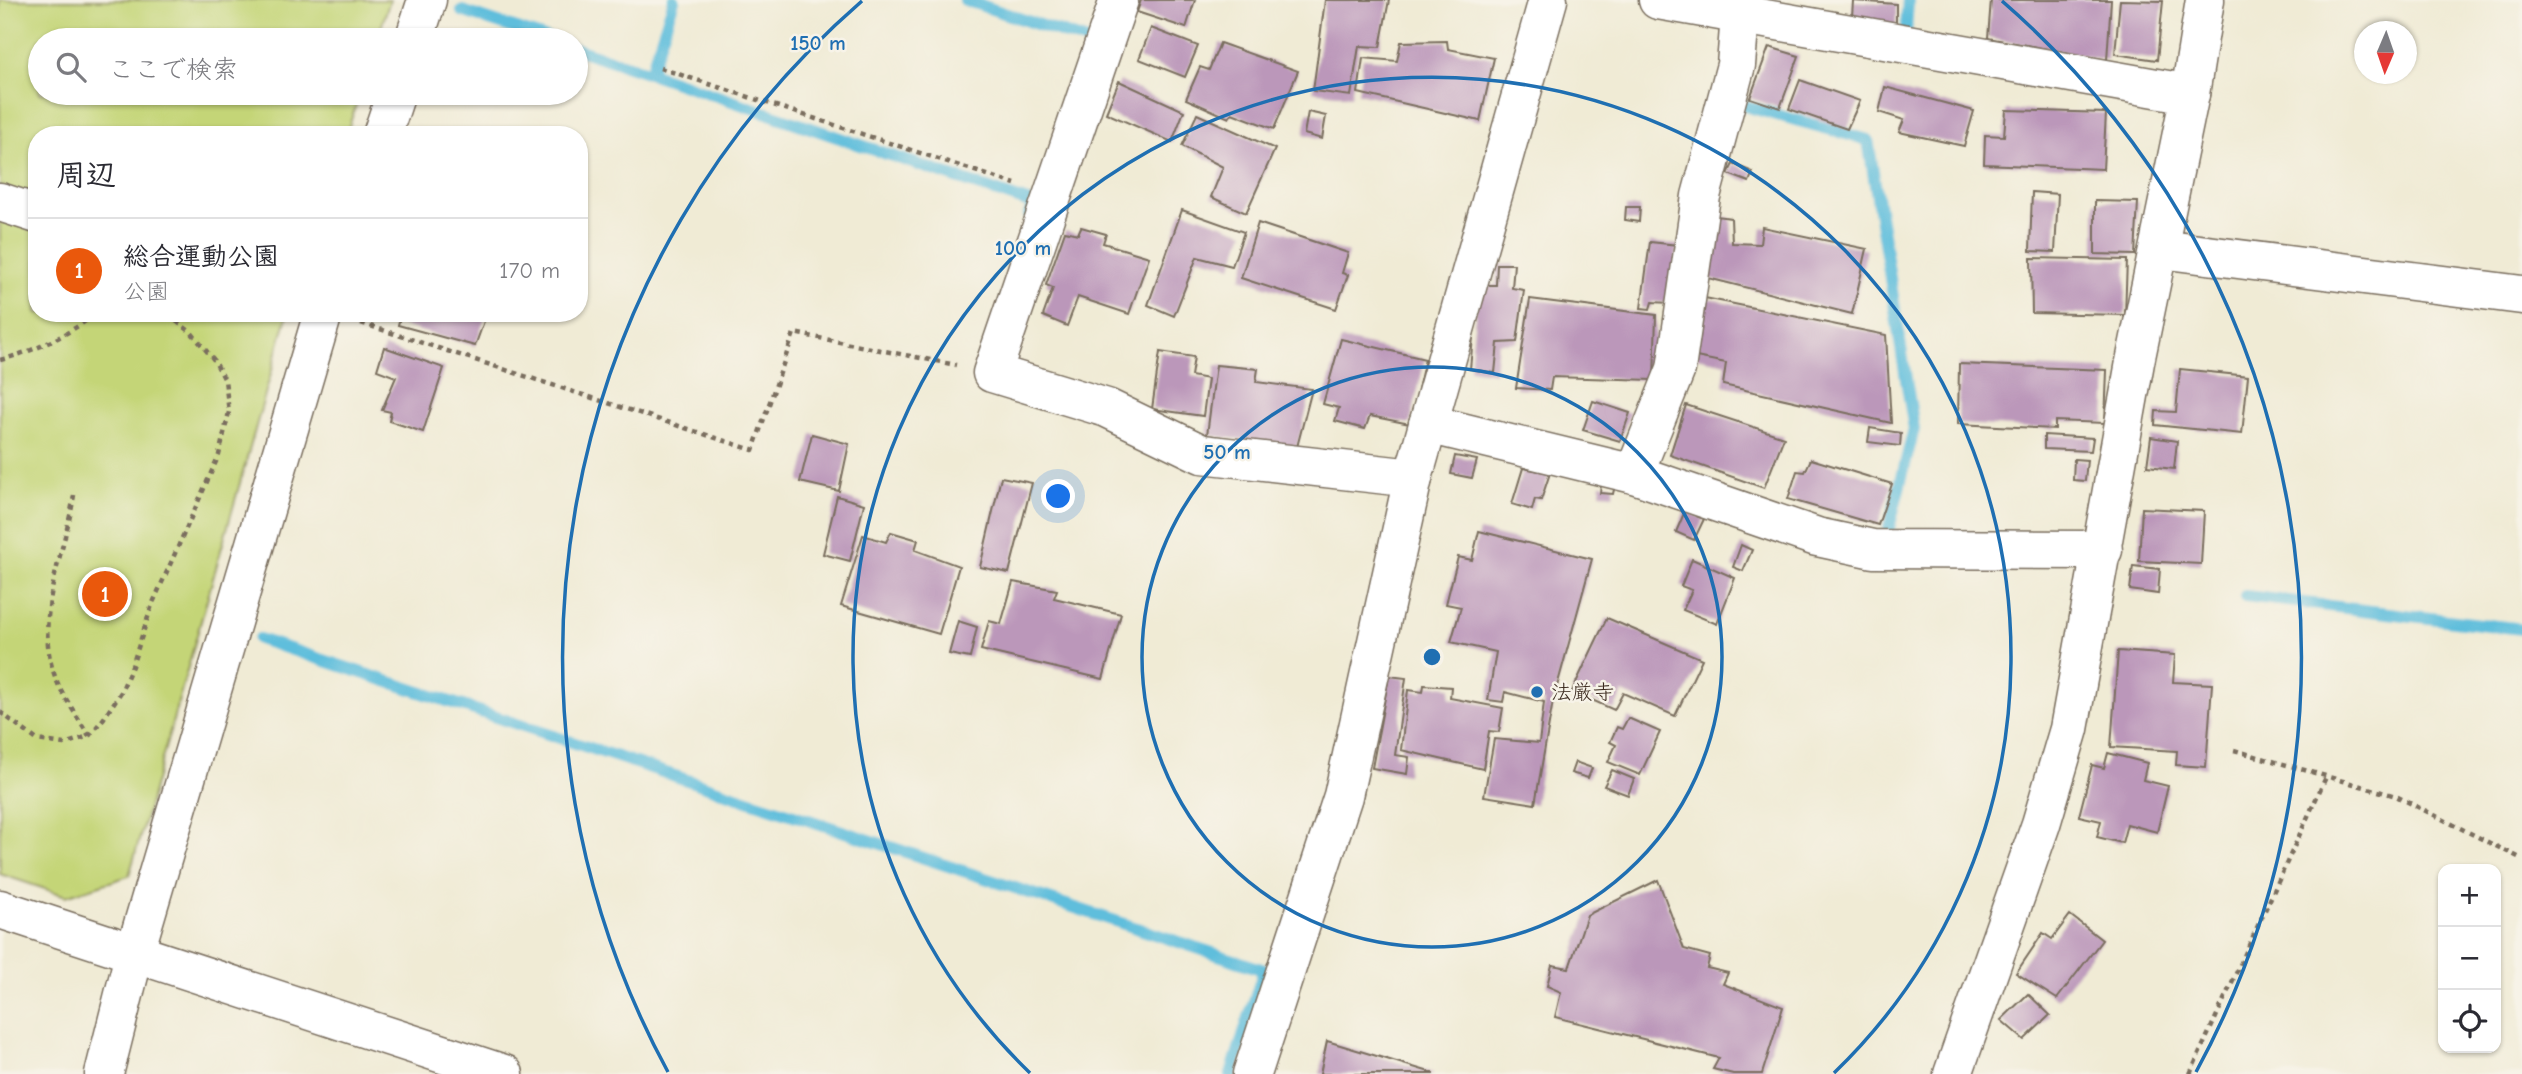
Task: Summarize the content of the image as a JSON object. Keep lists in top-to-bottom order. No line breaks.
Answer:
{"places":["法厳寺"],"north":"bottom","page":{"search":"ここで検索","heading":"周辺","list":[{"mark":"1","name":"総合運動公園","note":"公園","value":"170 m"}],"pins":"1","map_buttons":["+","−"]},"rings":["150 m","100 m","50 m"]}
